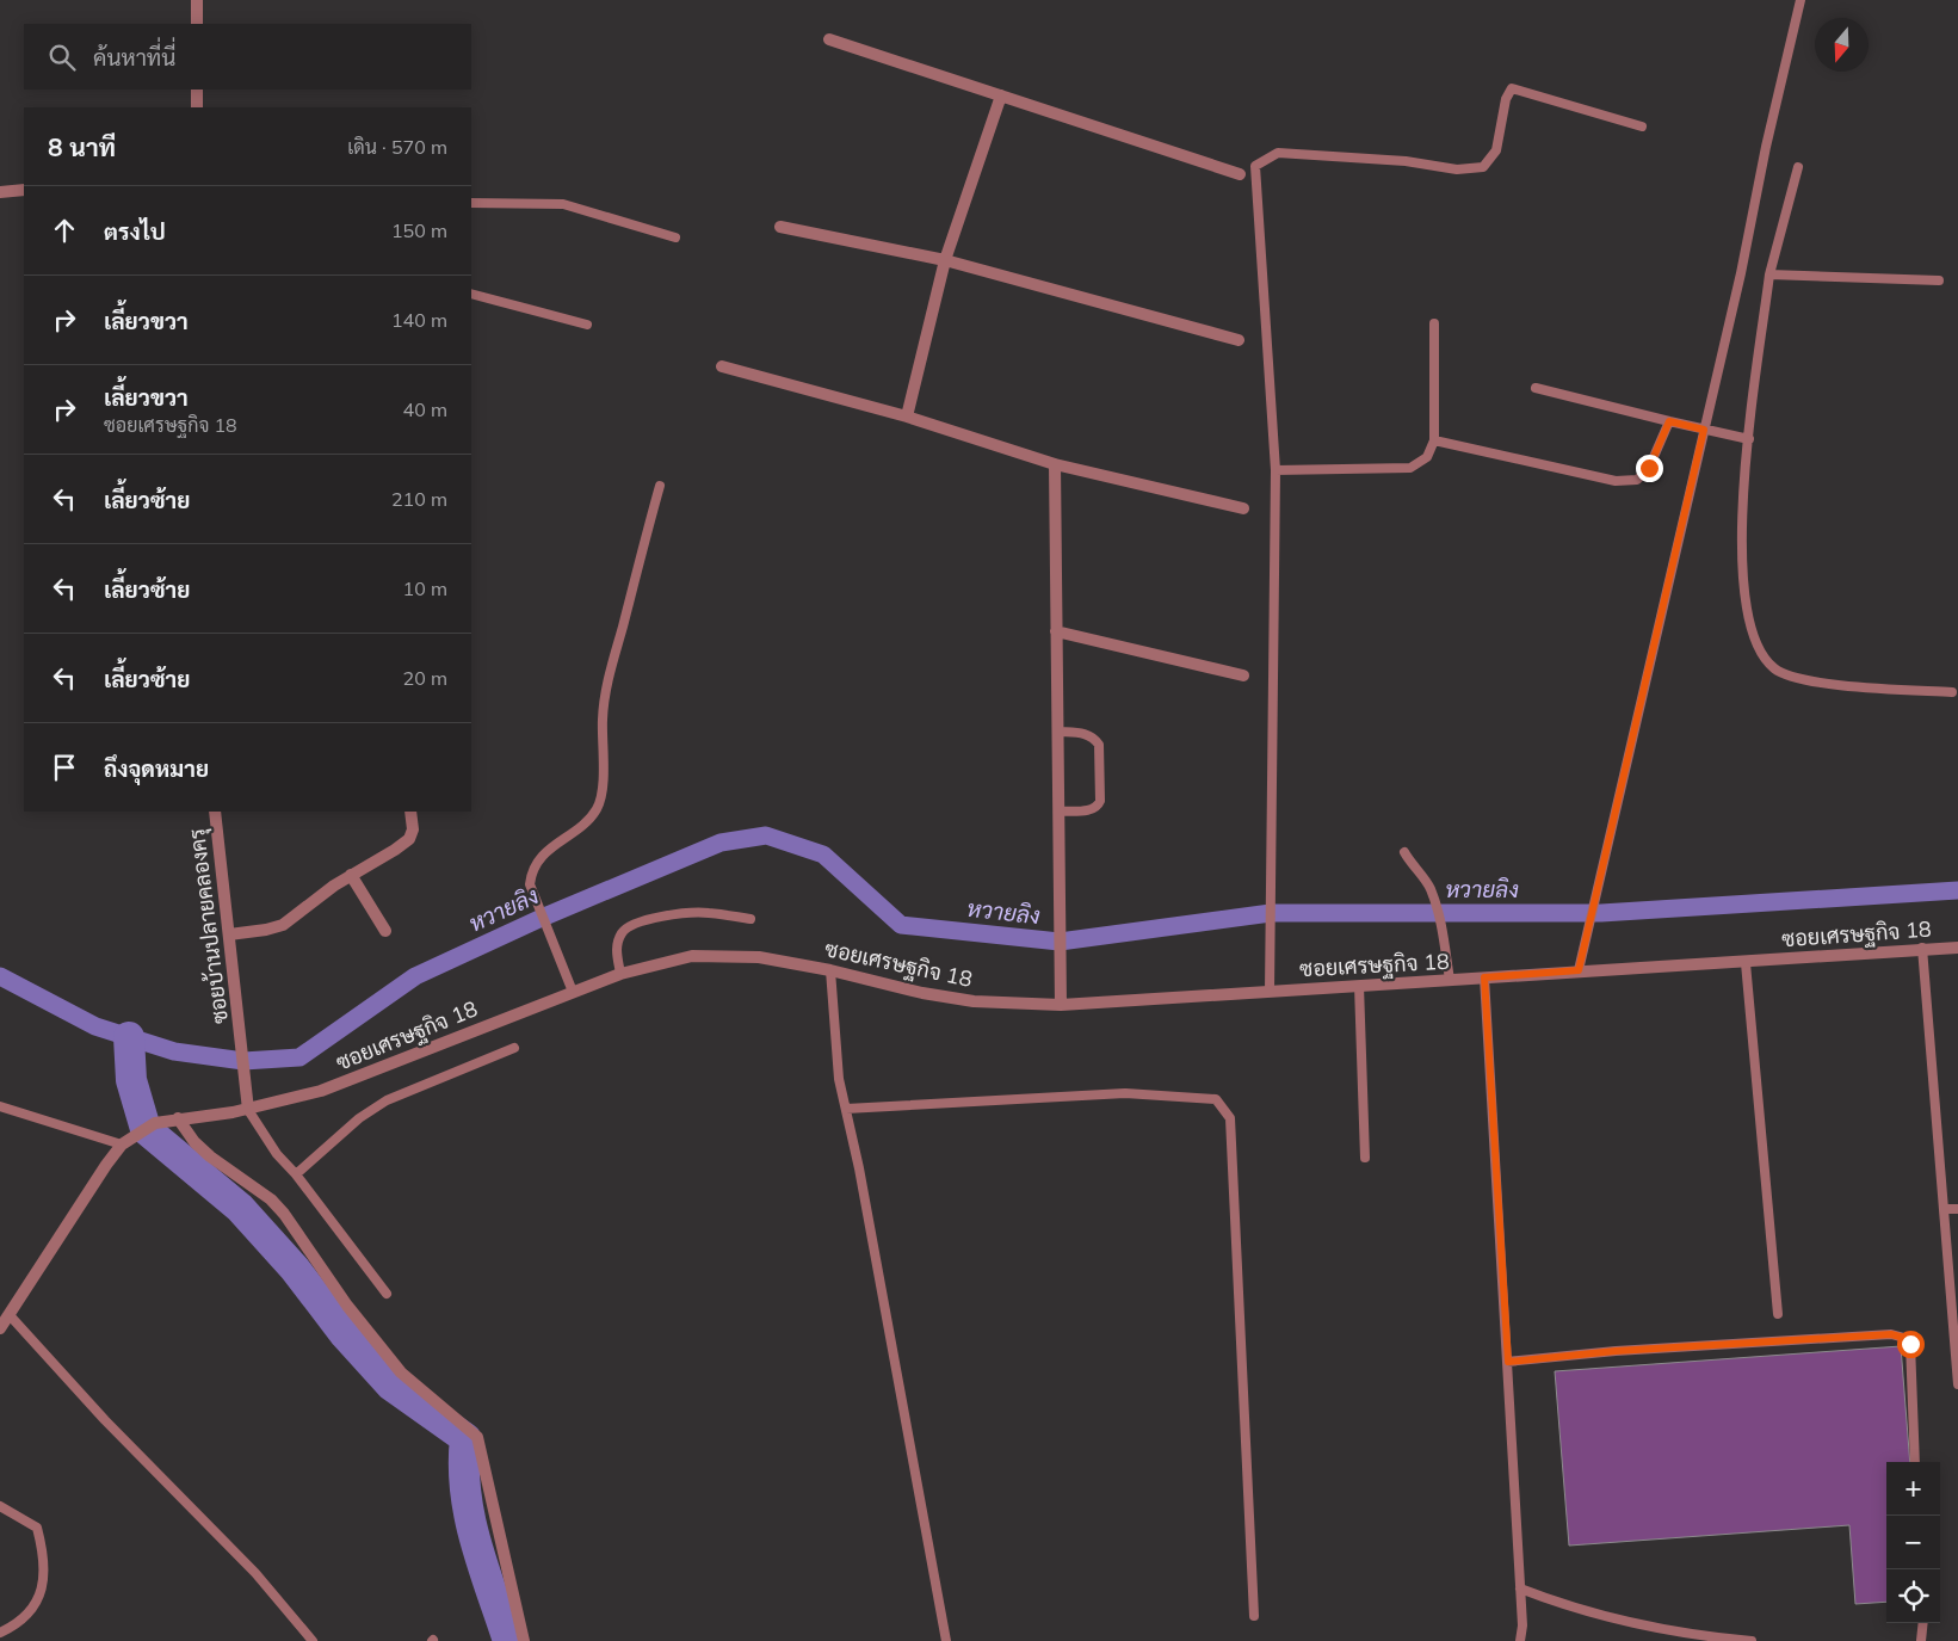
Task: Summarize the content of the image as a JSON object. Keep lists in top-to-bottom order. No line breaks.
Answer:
{"streets":{"street":["ซอยบ้านปลายคลองครุ","ซอยเศรษฐกิจ 18"]},"crossings":[["ซอยบ้านปลายคลองครุ","ซอยเศรษฐกิจ 18"]],"water":["หวายลิง"],"north":"bottom","page":{"search":"ค้นหาที่นี่","heading":["8 นาที","เดิน · 570 m"],"list":[["ตรงไป","150 m"],["เลี้ยวขวา","140 m"],["เลี้ยวขวา","ซอยเศรษฐกิจ 18","40 m"],["เลี้ยวซ้าย","210 m"],["เลี้ยวซ้าย","10 m"],["เลี้ยวซ้าย","20 m"],"ถึงจุดหมาย"],"map_buttons":["+","−"]}}
